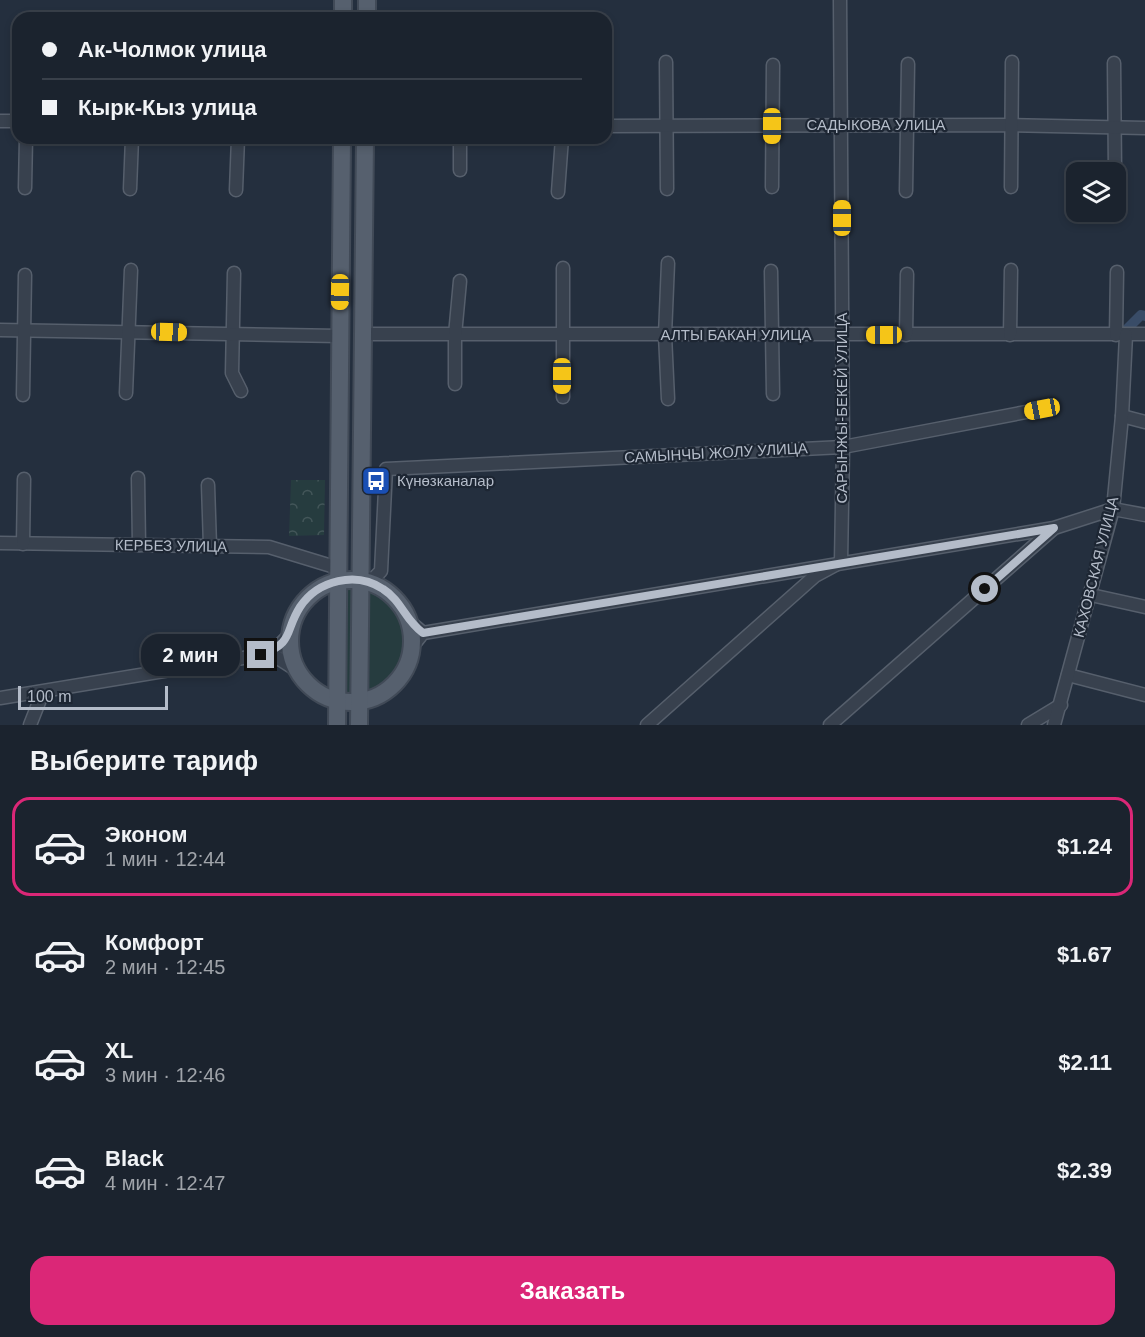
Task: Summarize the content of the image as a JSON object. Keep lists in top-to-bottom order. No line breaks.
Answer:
{"streets":{"street":["САДЫКОВА УЛИЦА","АЛТЫ БАКАН УЛИЦА","САРЫНЖЫ-БЕКЕЙ УЛИЦА","САМЫНЧЫ ЖОЛУ УЛИЦА","КЕРБЕЗ УЛИЦА","КАХОВСКАЯ УЛИЦА"]},"crossings":[["САДЫКОВА УЛИЦА","САРЫНЖЫ-БЕКЕЙ УЛИЦА"],["АЛТЫ БАКАН УЛИЦА","САРЫНЖЫ-БЕКЕЙ УЛИЦА"],["АЛТЫ БАКАН УЛИЦА","КАХОВСКАЯ УЛИЦА"],["САРЫНЖЫ-БЕКЕЙ УЛИЦА","САМЫНЧЫ ЖОЛУ УЛИЦА"]],"places":{"bus stop":["Күнөзканалар"]},"scale_bar":"100 m","page":{"banner":["Ак-Чолмок улица","Кырк-Кыз улица"],"bubble":"2 мин","scale":"100 m","heading":"Выберите тариф","list":[{"name":"Эконом","note":"1 мин · 12:44","value":"$1.24"},{"name":"Комфорт","note":"2 мин · 12:45","value":"$1.67"},{"name":"XL","note":"3 мин · 12:46","value":"$2.11"},{"name":"Black","note":"4 мин · 12:47","value":"$2.39"}],"buttons":"Заказать"}}
